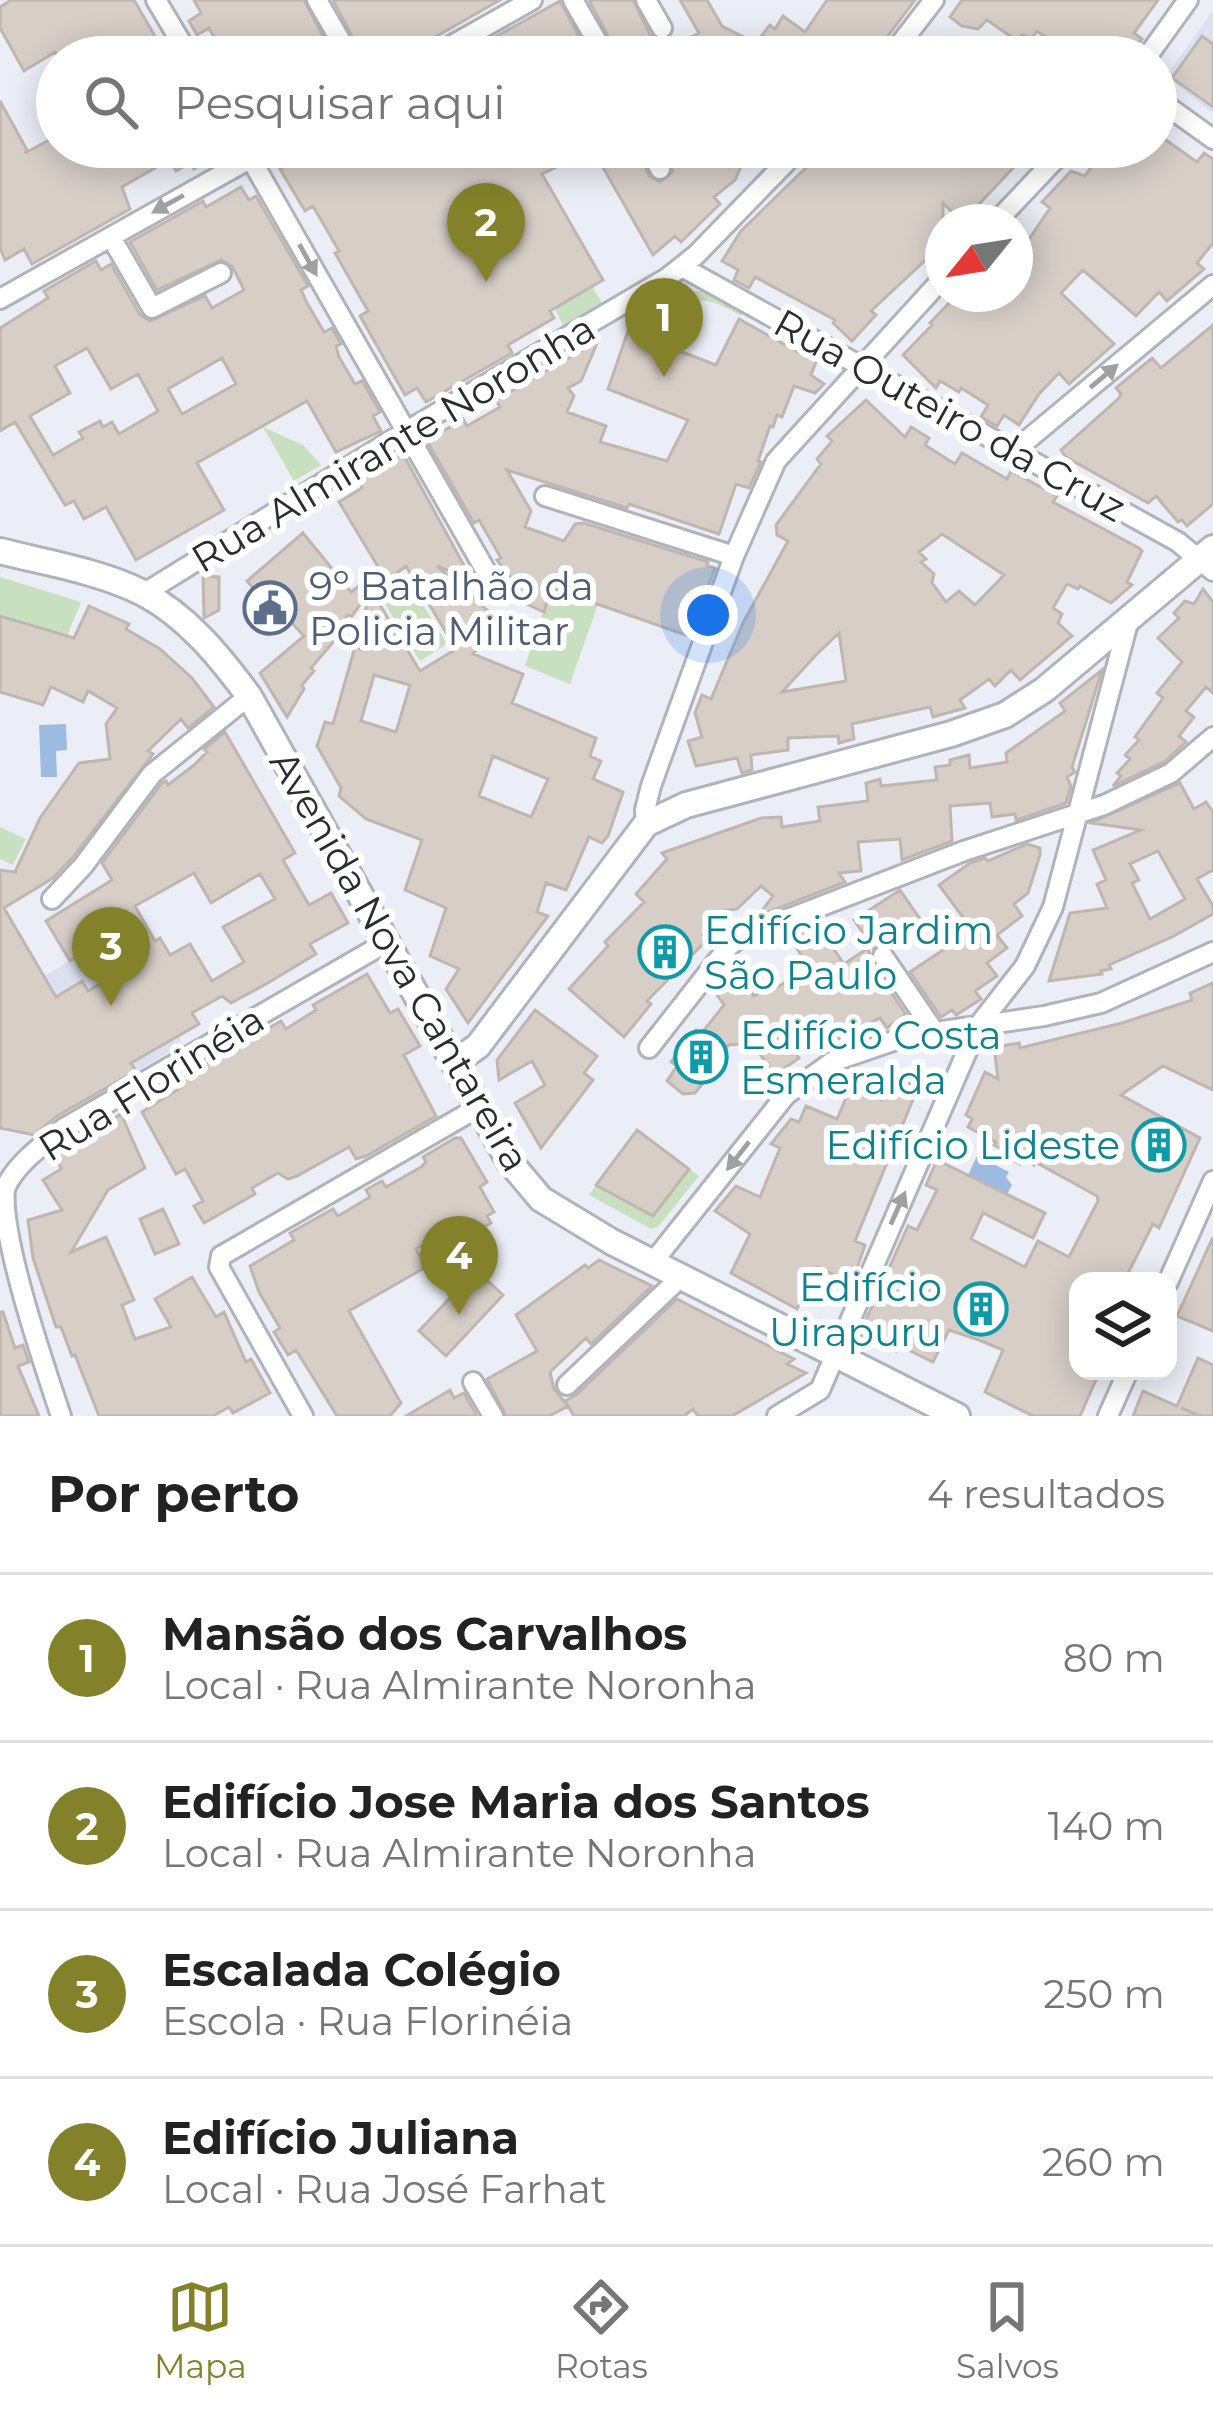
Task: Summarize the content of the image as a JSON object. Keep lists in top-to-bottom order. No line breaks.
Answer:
{"streets":{"main road":["Avenida Nova Cantareira"],"street":["Rua Outeiro da Cruz","Rua Almirante Noronha","Rua Florinéia"]},"crossings":[["Rua Outeiro da Cruz","Rua Almirante Noronha"],["Rua Almirante Noronha","Avenida Nova Cantareira"],["Avenida Nova Cantareira","Rua Florinéia"]],"places":{"public building":["9º Batalhão da Policia Militar"],"building":["Edifício Jardim São Paulo","Edifício Costa Esmeralda","Edifício Lideste","Edifício Uirapuru"]},"north":"bottom left","page":{"search":"Pesquisar aqui","pins":["2","1","3","4"],"heading":["Por perto","4 resultados"],"list":[{"mark":"1","name":"Mansão dos Carvalhos","note":"Local · Rua Almirante Noronha","value":"80 m"},{"mark":"2","name":"Edifício Jose Maria dos Santos","note":"Local · Rua Almirante Noronha","value":"140 m"},{"mark":"3","name":"Escalada Colégio","note":"Escola · Rua Florinéia","value":"250 m"},{"mark":"4","name":"Edifício Juliana","note":"Local · Rua José Farhat","value":"260 m"}],"nav":["Mapa","Rotas","Salvos"]}}
